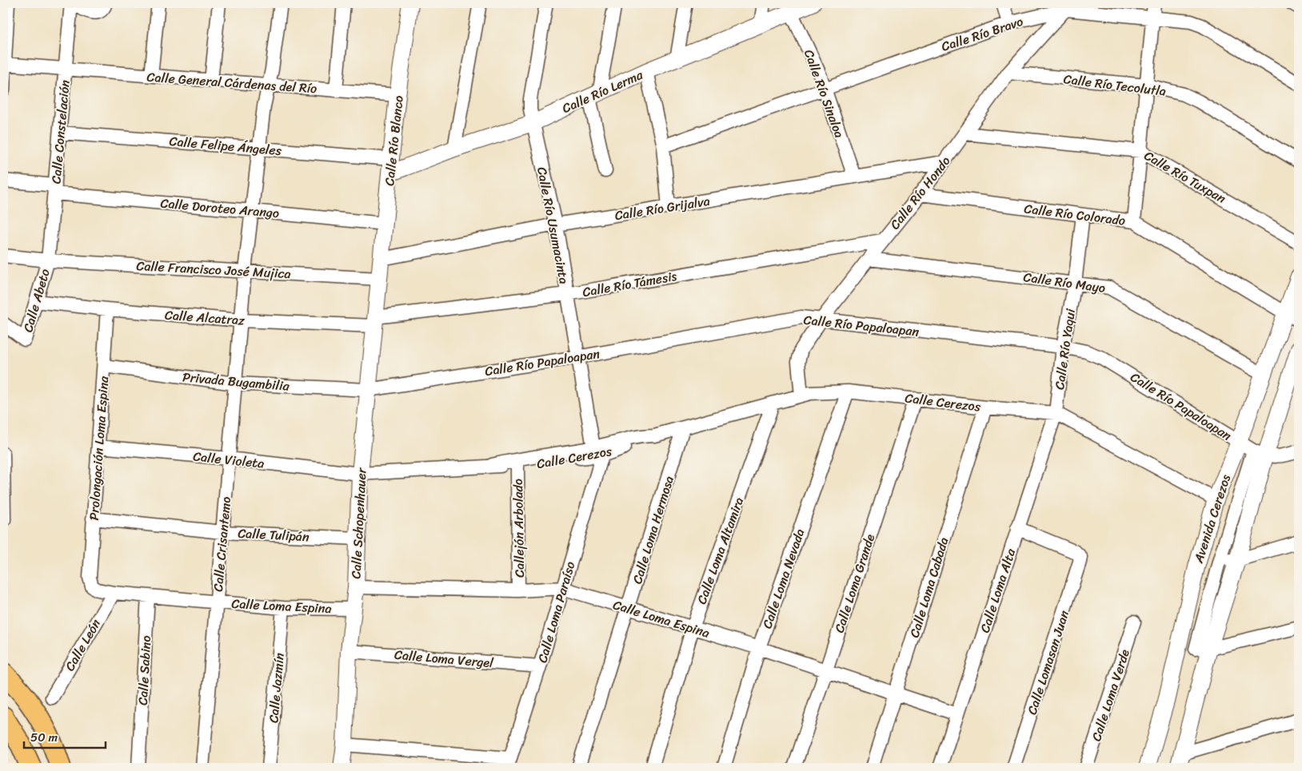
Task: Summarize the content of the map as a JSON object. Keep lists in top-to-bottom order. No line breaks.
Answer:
{"streets":{"street":["Calle Río Bravo","Calle General Cárdenas del Río","Calle Río Tecolutla","Calle Río Lerma","Calle Río Sinaloa","Calle Constelación","Calle Río Blanco","Calle Felipe Ángeles","Calle Río Tuxpan","Calle Río Hondo","Calle Doroteo Arango","Calle Río Grijalva","Calle Río Colorado","Calle Río Usumacinta","Calle Francisco José Mujica","Calle Río Mayo","Calle Río Támesis","Calle Abeto","Calle Alcatraz","Calle Río Papaloapan","Calle Río Yaqui","Privada Bugambilia","Calle Cerezos","Prolongación Loma Espina","Calle Violeta","Avenida Cerezos","Calle Schopenhauer","Callejón Arbolado","Calle Loma Hermosa","Calle Tulipán","Calle Crisantemo","Calle Loma Altamira","Calle Loma Nevada","Calle Loma Grande","Calle Loma Cabada","Calle Loma Alta","Calle Loma Espina","Calle Loma Paraíso","Calle León","Calle Loma Vergel","Calle Lomasan Juan","Calle Sabino","Calle Jazmín","Calle Loma Verde"]},"crossings":[["Calle Río Bravo","Calle Río Sinaloa"],["Calle Río Bravo","Calle Río Hondo"],["Calle General Cárdenas del Río","Calle Constelación"],["Calle General Cárdenas del Río","Calle Río Blanco"],["Calle General Cárdenas del Río","Calle Crisantemo"],["Calle Río Tecolutla","Calle Río Hondo"],["Calle Río Lerma","Calle Río Sinaloa"],["Calle Río Lerma","Calle Río Blanco"],["Calle Río Lerma","Calle Felipe Ángeles"],["Calle Río Lerma","Calle Río Usumacinta"],["Calle Río Sinaloa","Calle Río Grijalva"],["Calle Constelación","Calle Felipe Ángeles"],["Calle Constelación","Calle Doroteo Arango"],["Calle Constelación","Calle Francisco José Mujica"],["Calle Constelación","Calle Abeto"],["Calle Río Blanco","Calle Felipe Ángeles"],["Calle Río Blanco","Calle Doroteo Arango"],["Calle Río Blanco","Calle Río Grijalva"],["Calle Río Blanco","Calle Francisco José Mujica"],["Calle Río Blanco","Calle Schopenhauer"],["Calle Felipe Ángeles","Calle Crisantemo"],["Calle Río Tuxpan","Calle Río Hondo"],["Calle Río Hondo","Calle Río Grijalva"],["Calle Río Hondo","Calle Río Colorado"],["Calle Río Hondo","Calle Río Mayo"],["Calle Río Hondo","Calle Río Támesis"],["Calle Río Hondo","Calle Río Papaloapan"],["Calle Río Hondo","Calle Cerezos"],["Calle Doroteo Arango","Calle Crisantemo"],["Calle Río Grijalva","Calle Río Usumacinta"],["Calle Río Colorado","Calle Río Yaqui"],["Calle Río Colorado","Avenida Cerezos"],["Calle Río Usumacinta","Calle Río Támesis"],["Calle Río Usumacinta","Calle Río Papaloapan"],["Calle Río Usumacinta","Calle Cerezos"],["Calle Río Usumacinta","Calle Loma Paraíso"],["Calle Francisco José Mujica","Calle Abeto"],["Calle Francisco José Mujica","Calle Schopenhauer"],["Calle Francisco José Mujica","Calle Crisantemo"],["Calle Río Mayo","Calle Río Yaqui"],["Calle Río Mayo","Avenida Cerezos"],["Calle Río Támesis","Calle Alcatraz"],["Calle Río Támesis","Calle Schopenhauer"],["Calle Abeto","Calle Alcatraz"],["Calle Alcatraz","Prolongación Loma Espina"],["Calle Alcatraz","Calle Schopenhauer"],["Calle Alcatraz","Calle Crisantemo"],["Calle Río Papaloapan","Calle Río Yaqui"],["Calle Río Papaloapan","Privada Bugambilia"],["Calle Río Papaloapan","Avenida Cerezos"],["Calle Río Papaloapan","Calle Schopenhauer"],["Calle Río Yaqui","Calle Cerezos"],["Calle Río Yaqui","Calle Loma Alta"],["Privada Bugambilia","Prolongación Loma Espina"],["Privada Bugambilia","Calle Schopenhauer"],["Privada Bugambilia","Calle Crisantemo"],["Calle Cerezos","Calle Violeta"],["Calle Cerezos","Avenida Cerezos"],["Calle Cerezos","Calle Schopenhauer"],["Calle Cerezos","Callejón Arbolado"],["Calle Cerezos","Calle Loma Hermosa"],["Calle Cerezos","Calle Loma Altamira"],["Calle Cerezos","Calle Loma Nevada"],["Calle Cerezos","Calle Loma Grande"],["Calle Cerezos","Calle Loma Cabada"],["Calle Cerezos","Calle Loma Alta"],["Calle Cerezos","Calle Loma Paraíso"],["Prolongación Loma Espina","Calle Violeta"],["Prolongación Loma Espina","Calle Tulipán"],["Prolongación Loma Espina","Calle Loma Espina"],["Calle Violeta","Calle Schopenhauer"],["Calle Violeta","Calle Crisantemo"],["Calle Schopenhauer","Calle Tulipán"],["Calle Schopenhauer","Calle Loma Espina"],["Calle Schopenhauer","Calle Loma Vergel"],["Callejón Arbolado","Calle Loma Espina"],["Calle Loma Hermosa","Calle Loma Espina"],["Calle Tulipán","Calle Crisantemo"],["Calle Crisantemo","Calle Loma Espina"],["Calle Loma Altamira","Calle Loma Espina"],["Calle Loma Nevada","Calle Loma Espina"],["Calle Loma Grande","Calle Loma Espina"],["Calle Loma Cabada","Calle Loma Espina"],["Calle Loma Alta","Calle Loma Espina"],["Calle Loma Alta","Calle Lomasan Juan"],["Calle Loma Espina","Calle Loma Paraíso"],["Calle Loma Espina","Calle León"],["Calle Loma Espina","Calle Sabino"],["Calle Loma Espina","Calle Jazmín"],["Calle Loma Paraíso","Calle Loma Vergel"]],"scale_bar":"50 m"}
